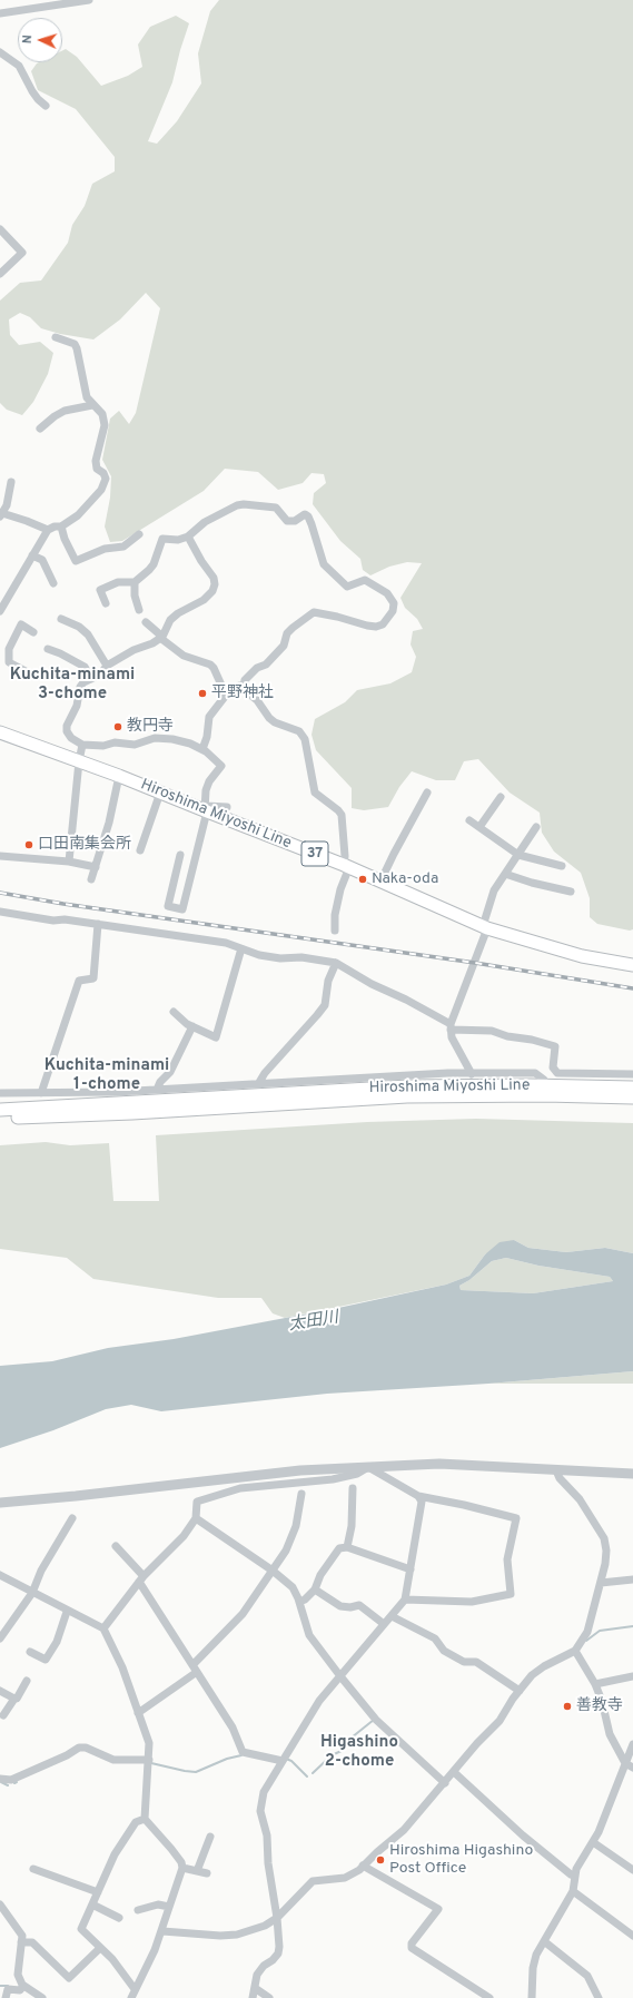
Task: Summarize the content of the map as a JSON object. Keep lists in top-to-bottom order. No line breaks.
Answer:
{"streets":{"main road":["Hiroshima Miyoshi Line","37"]},"districts":["Kuchita-minami 3-chome","Kuchita-minami 1-chome","Higashino 2-chome"],"water":["太田川"],"places":["平野神社","教円寺","口田南集会所","Naka-oda","善教寺","Hiroshima Higashino Post Office"],"north":"left"}
